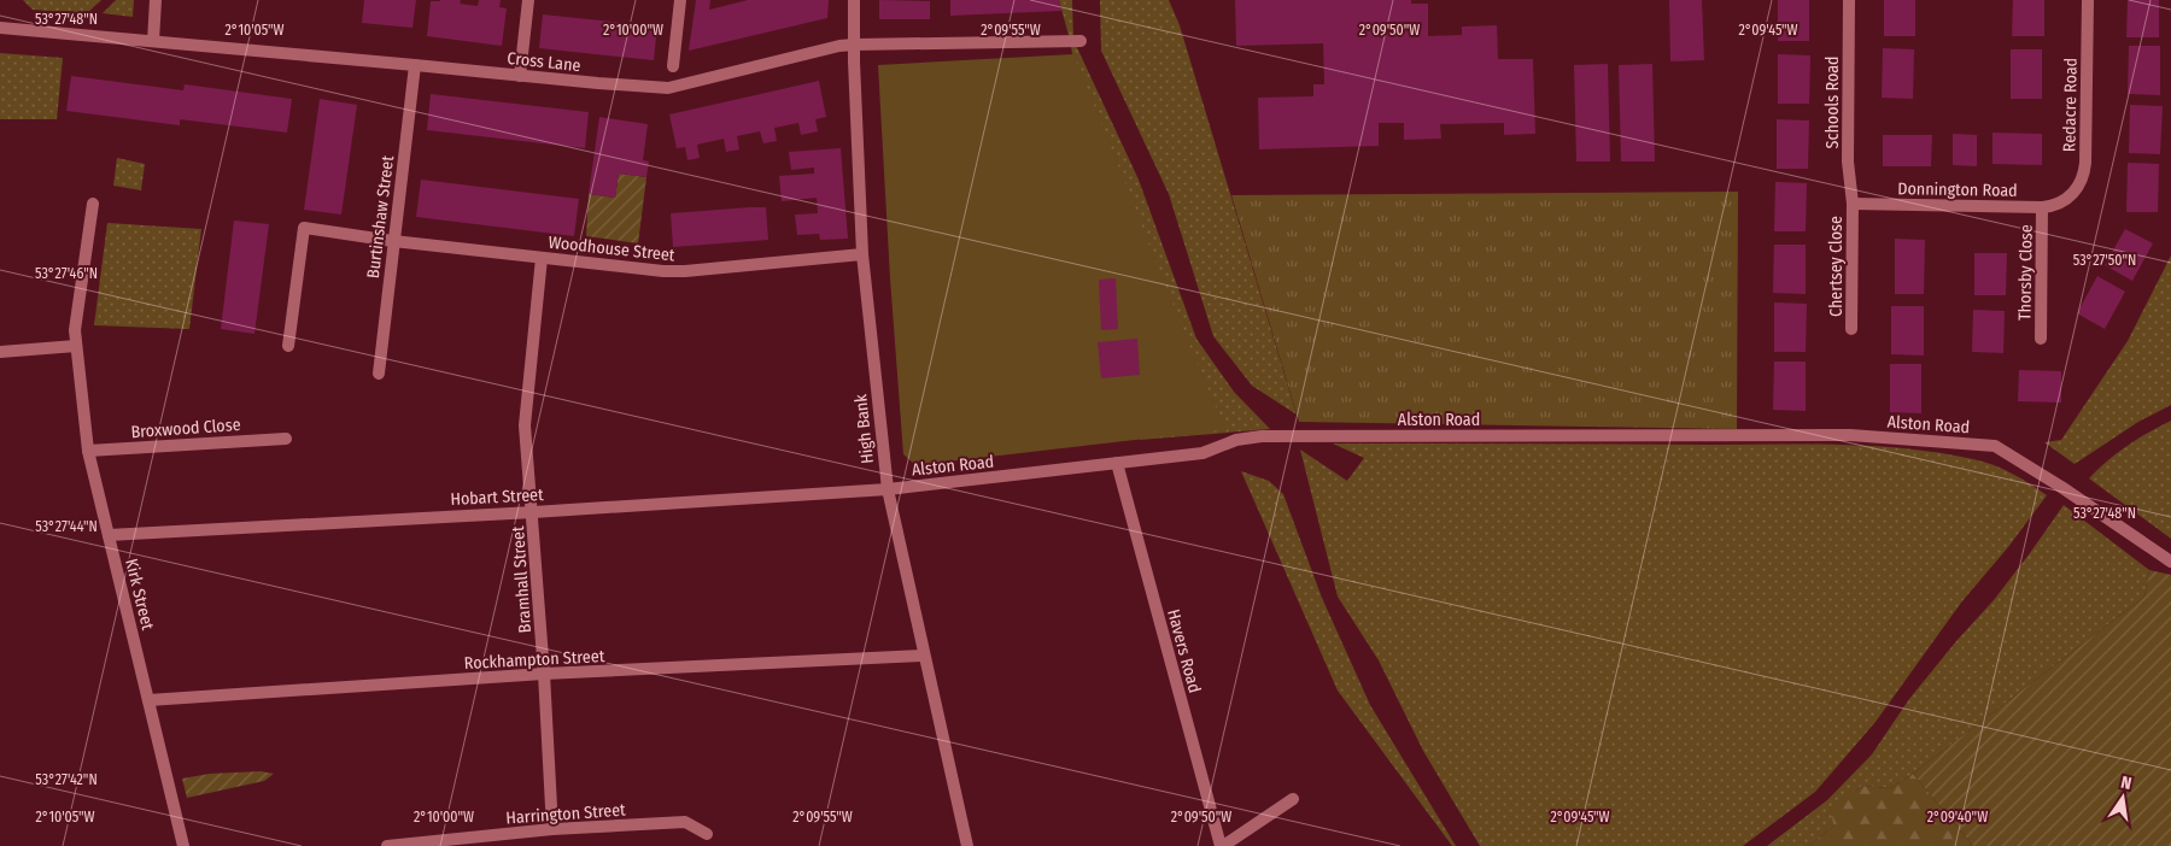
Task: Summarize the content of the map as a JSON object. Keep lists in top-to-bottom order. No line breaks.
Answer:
{"streets":{"street":["Cross Lane","Schools Road","Redacre Road","Donnington Road","Burtinshaw Street","Woodhouse Street","Chertsey Close","Thorsby Close","Alston Road","Broxwood Close","High Bank","Hobart Street","Bramhall Street","Kirk Street","Havers Road","Rockhampton Street","Harrington Street"]},"crossings":[["Cross Lane","Burtinshaw Street"],["Cross Lane","High Bank"],["Schools Road","Donnington Road"],["Schools Road","Chertsey Close"],["Redacre Road","Donnington Road"],["Donnington Road","Chertsey Close"],["Donnington Road","Thorsby Close"],["Burtinshaw Street","Woodhouse Street"],["Woodhouse Street","High Bank"],["Woodhouse Street","Bramhall Street"],["Alston Road","High Bank"],["Alston Road","Hobart Street"],["Alston Road","Havers Road"],["Broxwood Close","Kirk Street"],["High Bank","Hobart Street"],["High Bank","Rockhampton Street"],["Hobart Street","Bramhall Street"],["Hobart Street","Kirk Street"],["Bramhall Street","Rockhampton Street"],["Bramhall Street","Harrington Street"],["Kirk Street","Rockhampton Street"]],"north":"top","coordinates":["53°27'48\"N","2°10'05\"W","2°10'00\"W","2°09'55\"W","2°09'50\"W","2°09'45\"W","53°27'50\"N","53°27'46\"N","53°27'44\"N","53°27'42\"N","2°09'40\"W"]}
